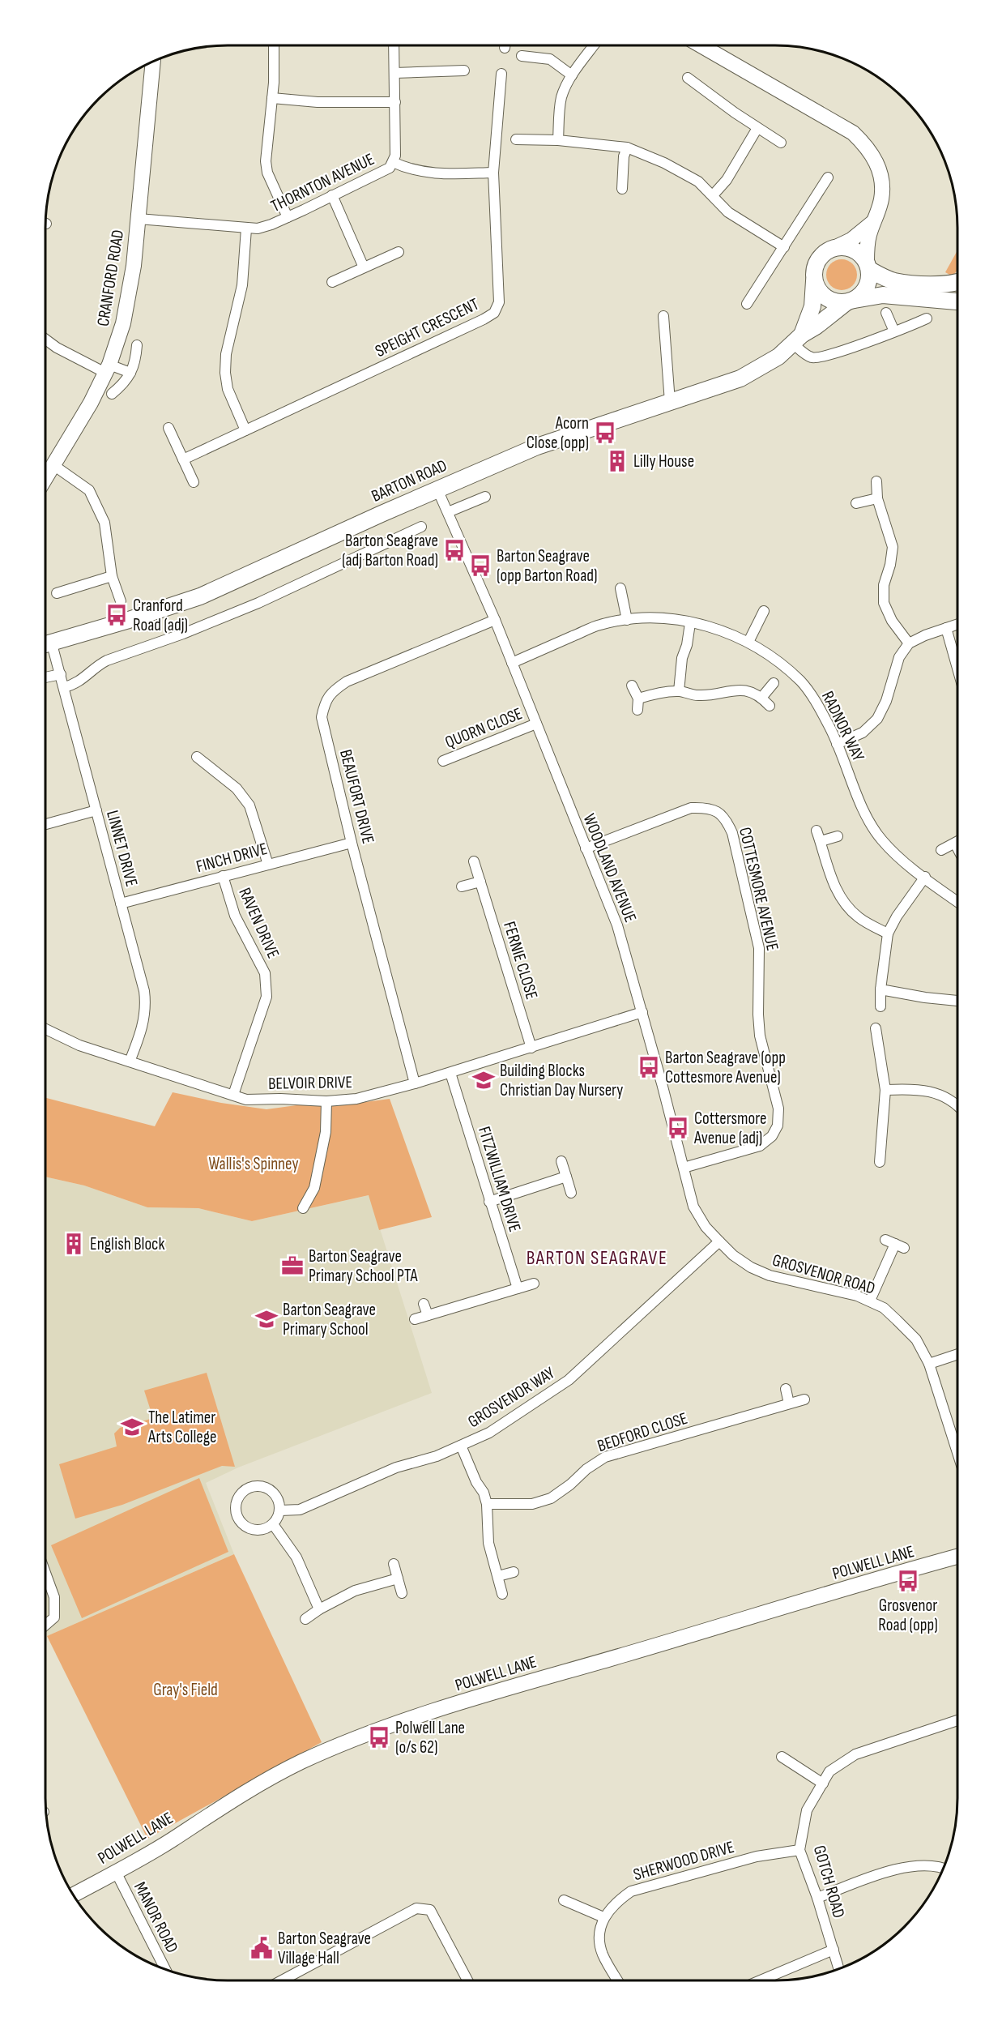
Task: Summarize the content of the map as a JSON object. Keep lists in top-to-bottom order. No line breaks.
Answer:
{"streets":{"main road":["BARTON ROAD"],"street":["THORNTON AVENUE","CRANFORD ROAD","SPEIGHT CRESCENT","RADNOR WAY","QUORN CLOSE","BEAUFORT DRIVE","LINNET DRIVE","FINCH DRIVE","WOODLAND AVENUE","COTTESMORE AVENUE","RAVEN DRIVE","FERNIE CLOSE","BELVOIR DRIVE","FITZWILLIAM DRIVE","GROSVENOR ROAD","GROSVENOR WAY","BEDFORD CLOSE","POLWELL LANE","SHERWOOD DRIVE","GOTCH ROAD","MANOR ROAD"]},"crossings":[["THORNTON AVENUE","CRANFORD ROAD"],["BARTON ROAD","WOODLAND AVENUE"],["RADNOR WAY","WOODLAND AVENUE"],["QUORN CLOSE","WOODLAND AVENUE"],["BEAUFORT DRIVE","FINCH DRIVE"],["BEAUFORT DRIVE","WOODLAND AVENUE"],["BEAUFORT DRIVE","BELVOIR DRIVE"],["LINNET DRIVE","FINCH DRIVE"],["LINNET DRIVE","BELVOIR DRIVE"],["FINCH DRIVE","RAVEN DRIVE"],["WOODLAND AVENUE","COTTESMORE AVENUE"],["WOODLAND AVENUE","BELVOIR DRIVE"],["WOODLAND AVENUE","GROSVENOR ROAD"],["WOODLAND AVENUE","GROSVENOR WAY"],["RAVEN DRIVE","BELVOIR DRIVE"],["FERNIE CLOSE","BELVOIR DRIVE"],["BELVOIR DRIVE","FITZWILLIAM DRIVE"],["GROSVENOR ROAD","GROSVENOR WAY"],["POLWELL LANE","MANOR ROAD"],["SHERWOOD DRIVE","GOTCH ROAD"]],"districts":["BARTON SEAGRAVE"],"parks":["Wallis's Spinney","Gray's Field"],"places":{"bus stop":["Acorn Close (opp)","Barton Seagrave (adj Barton Road)","Barton Seagrave (opp Barton Road)","Cranford Road (adj)","Barton Seagrave (opp Cottesmore Avenue)","Cottersmore Avenue (adj)","Grosvenor Road (opp)","Polwell Lane (o/s 62)"],"building":["Lilly House","English Block"],"school or university":["Building Blocks Christian Day Nursery","Barton Seagrave Primary School","The Latimer Arts College"],"office":["Barton Seagrave Primary School PTA"],"public building":["Barton Seagrave Village Hall"]}}
